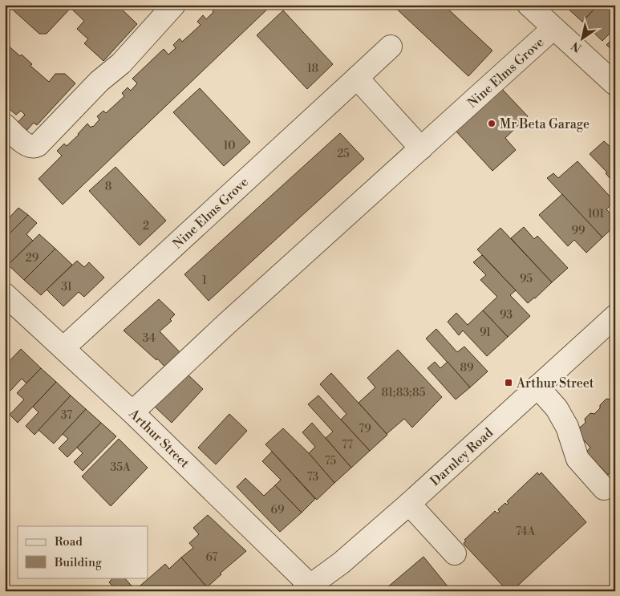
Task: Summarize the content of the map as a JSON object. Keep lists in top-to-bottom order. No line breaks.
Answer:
{"streets":{"street":["Nine Elms Grove","Arthur Street","Darnley Road"]},"crossings":[["Nine Elms Grove","Arthur Street"],["Arthur Street","Darnley Road"]],"places":{"other":["Mr Beta Garage"],"transit":["Arthur Street"]},"house_numbers":["18","10","25","8","101","2","99","29","95","1","31","93","91","34","89","81;83;85","37","79","77","75","35A","73","69","74A","67"],"legend":["Road","Building"],"north":"bottom left"}
